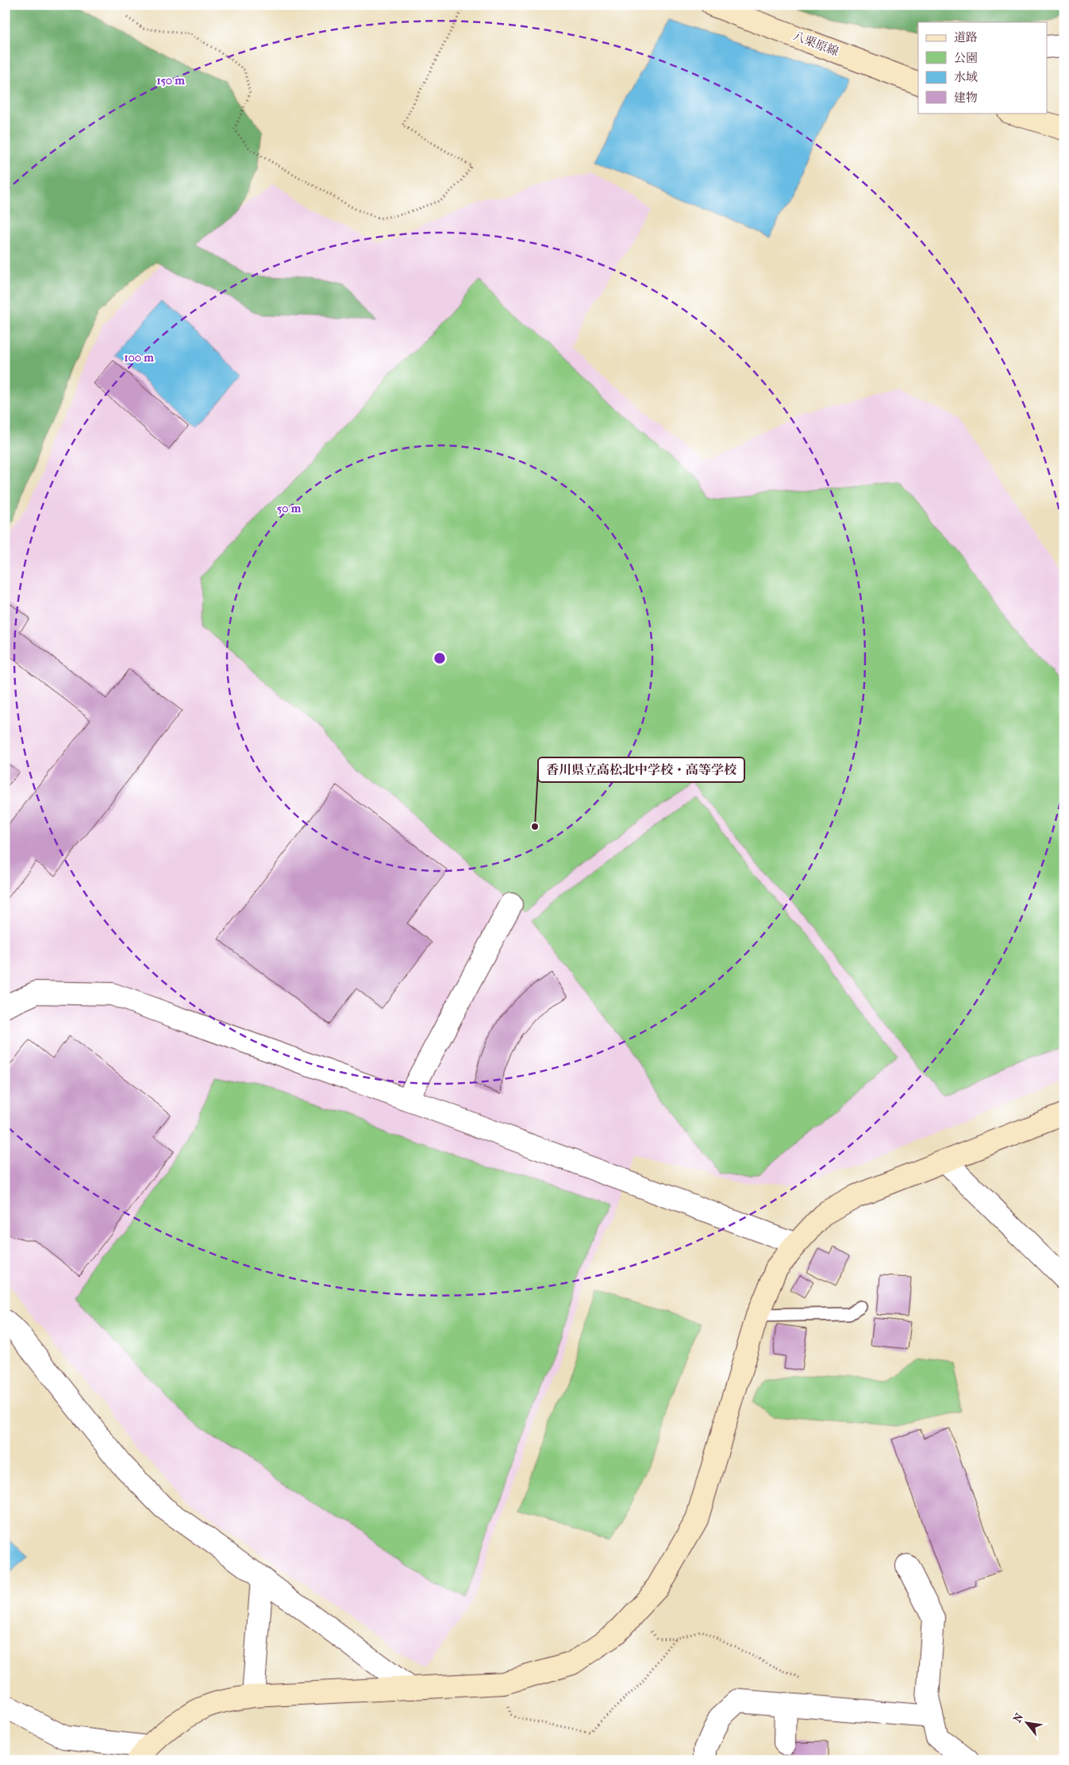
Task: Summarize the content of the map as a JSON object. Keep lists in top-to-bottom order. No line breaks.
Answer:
{"streets":{"street":["八栗原線"]},"places":["香川県立高松北中学校・高等学校"],"legend":["道路","公園","水域","建物"],"north":"top left","rings":["150 m","100 m","50 m"]}
